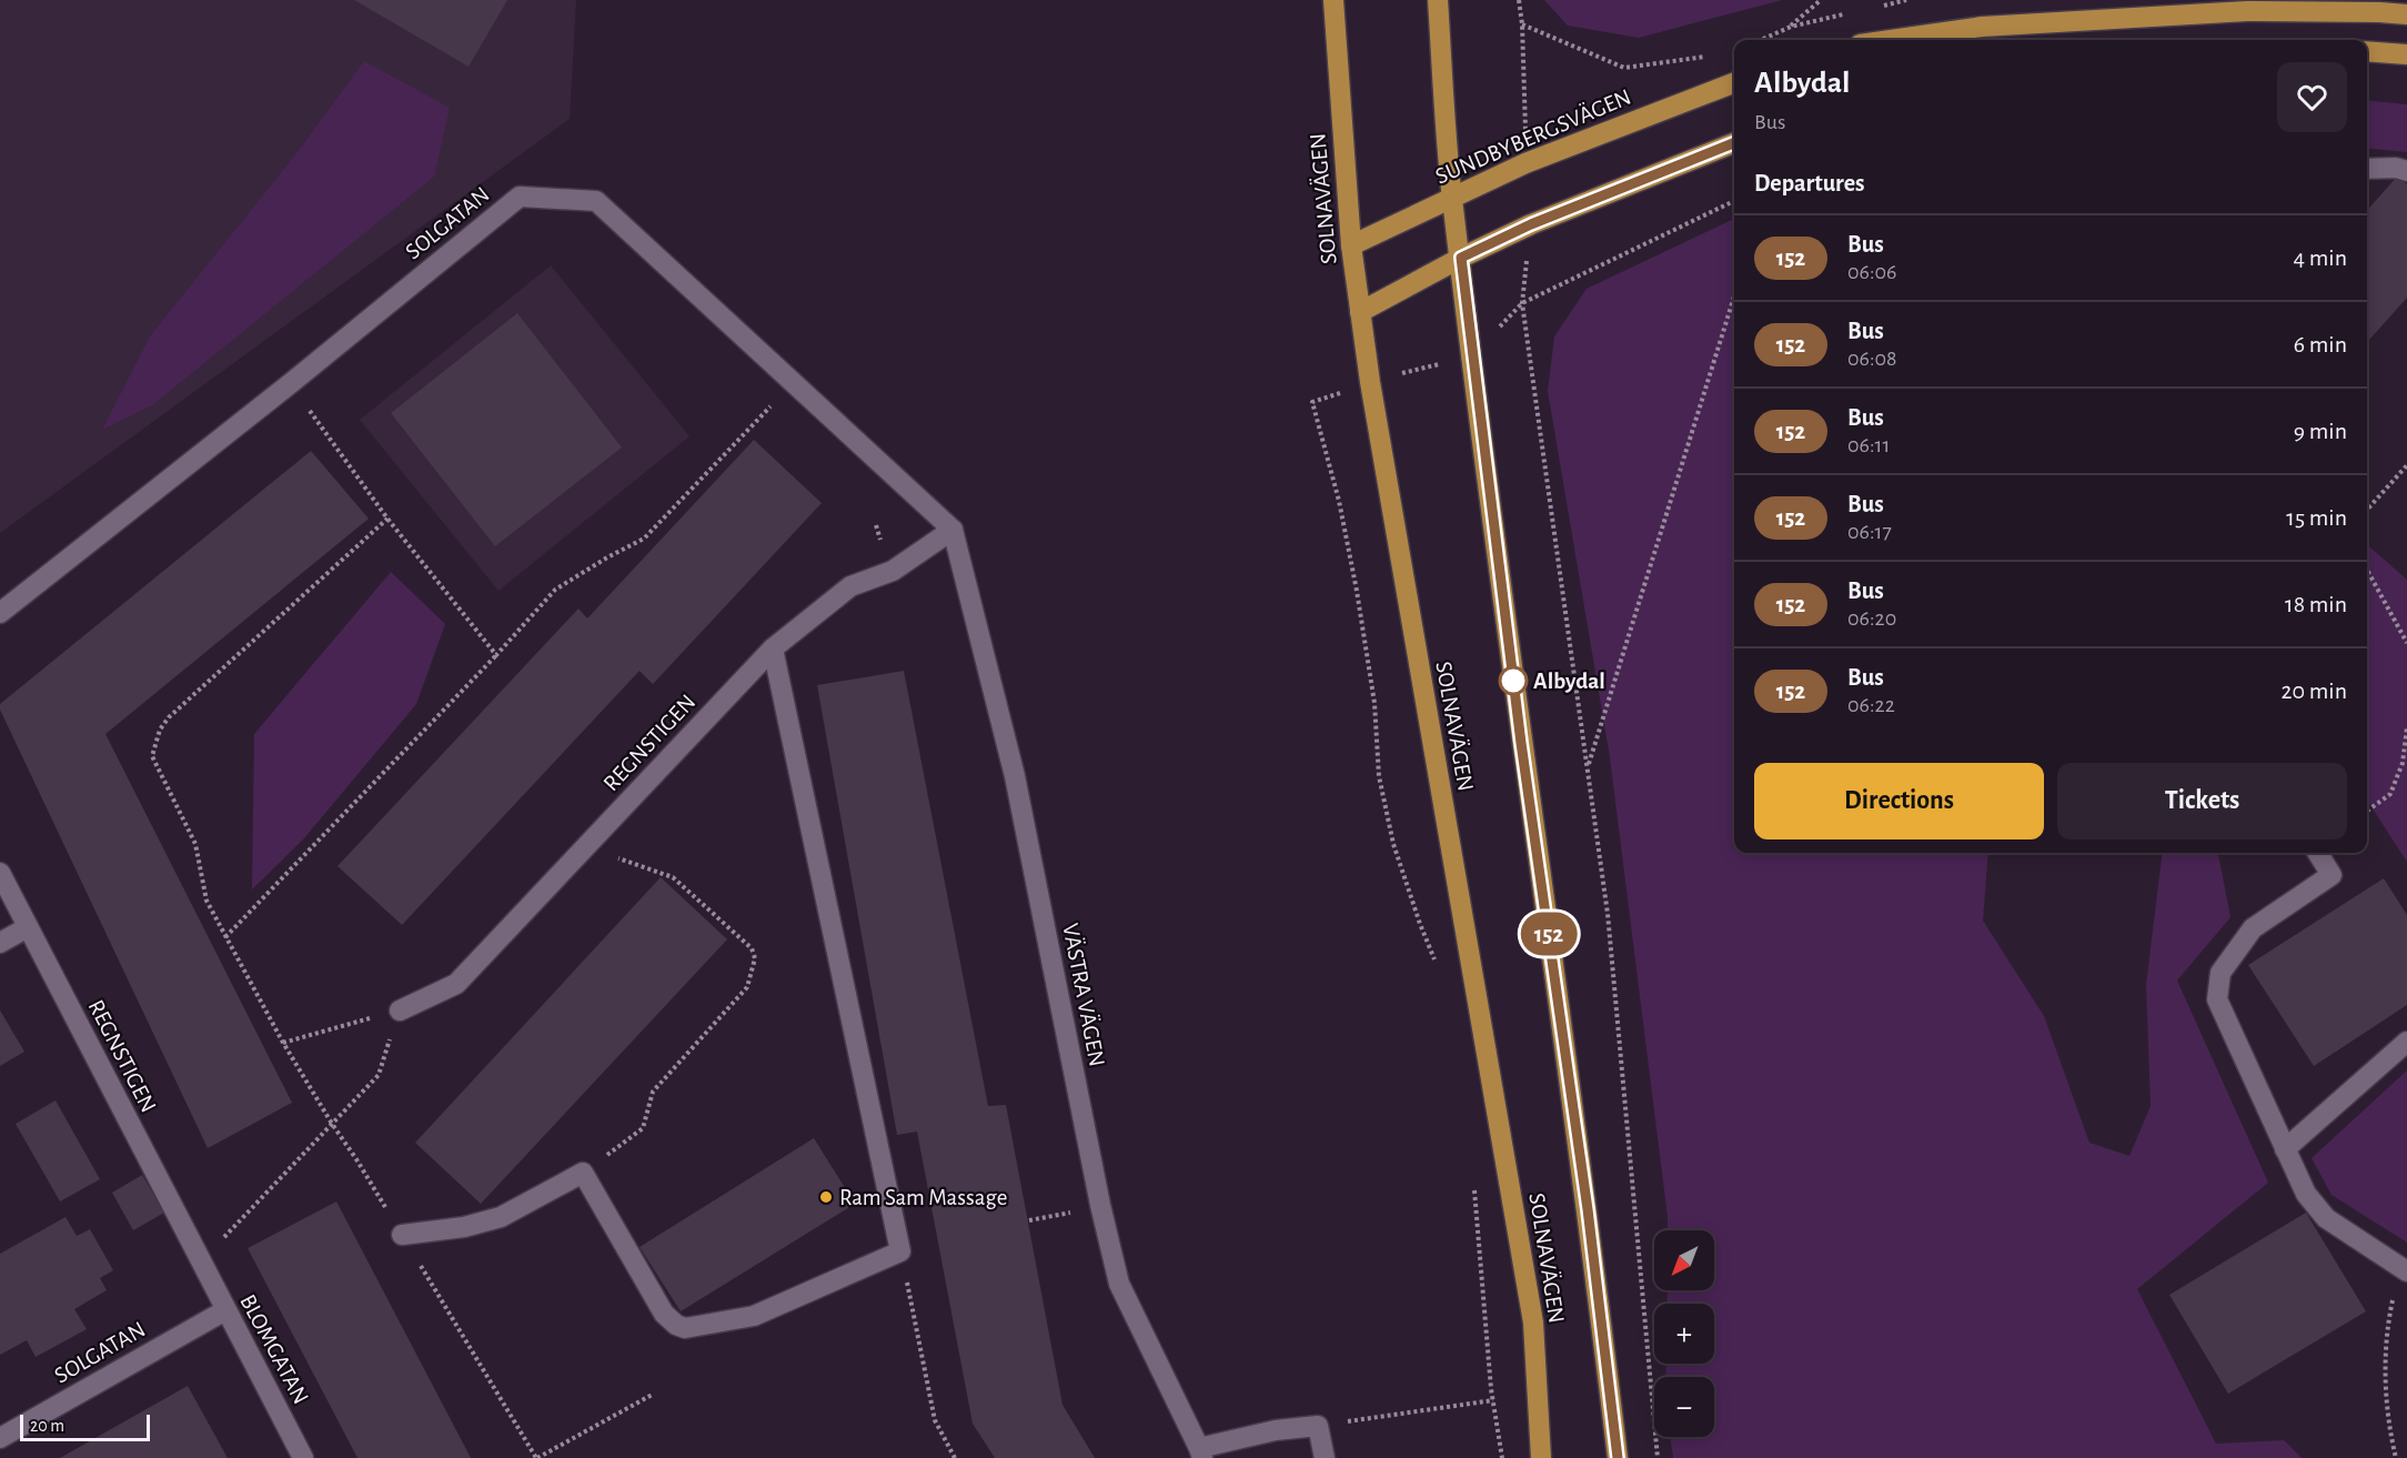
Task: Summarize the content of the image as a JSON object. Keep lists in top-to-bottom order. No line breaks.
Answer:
{"streets":{"main road":["SUNDBYBERGSVÄGEN","SOLNAVÄGEN"],"street":["SOLGATAN","REGNSTIGEN","VÄSTRA VÄGEN","BLOMGATAN"]},"crossings":[["SUNDBYBERGSVÄGEN","SOLNAVÄGEN"],["SOLGATAN","REGNSTIGEN"],["SOLGATAN","VÄSTRA VÄGEN"],["SOLGATAN","BLOMGATAN"],["REGNSTIGEN","VÄSTRA VÄGEN"],["REGNSTIGEN","BLOMGATAN"]],"places":["Albydal","Ram Sam Massage"],"lines":["bus line 152"],"scale_bar":"20 m","north":"bottom left","page":{"on_map":"152","heading":[["Albydal","Bus"],"Departures"],"list":[{"mark":"152","name":"Bus","note":"06:06","value":"4 min"},{"mark":"152","name":"Bus","note":"06:08","value":"6 min"},{"mark":"152","name":"Bus","note":"06:11","value":"9 min"},{"mark":"152","name":"Bus","note":"06:17","value":"15 min"},{"mark":"152","name":"Bus","note":"06:20","value":"18 min"},{"mark":"152","name":"Bus","note":"06:22","value":"20 min"}],"buttons":["Directions","Tickets"],"map_buttons":["+","−"],"scale":"20 m"}}
